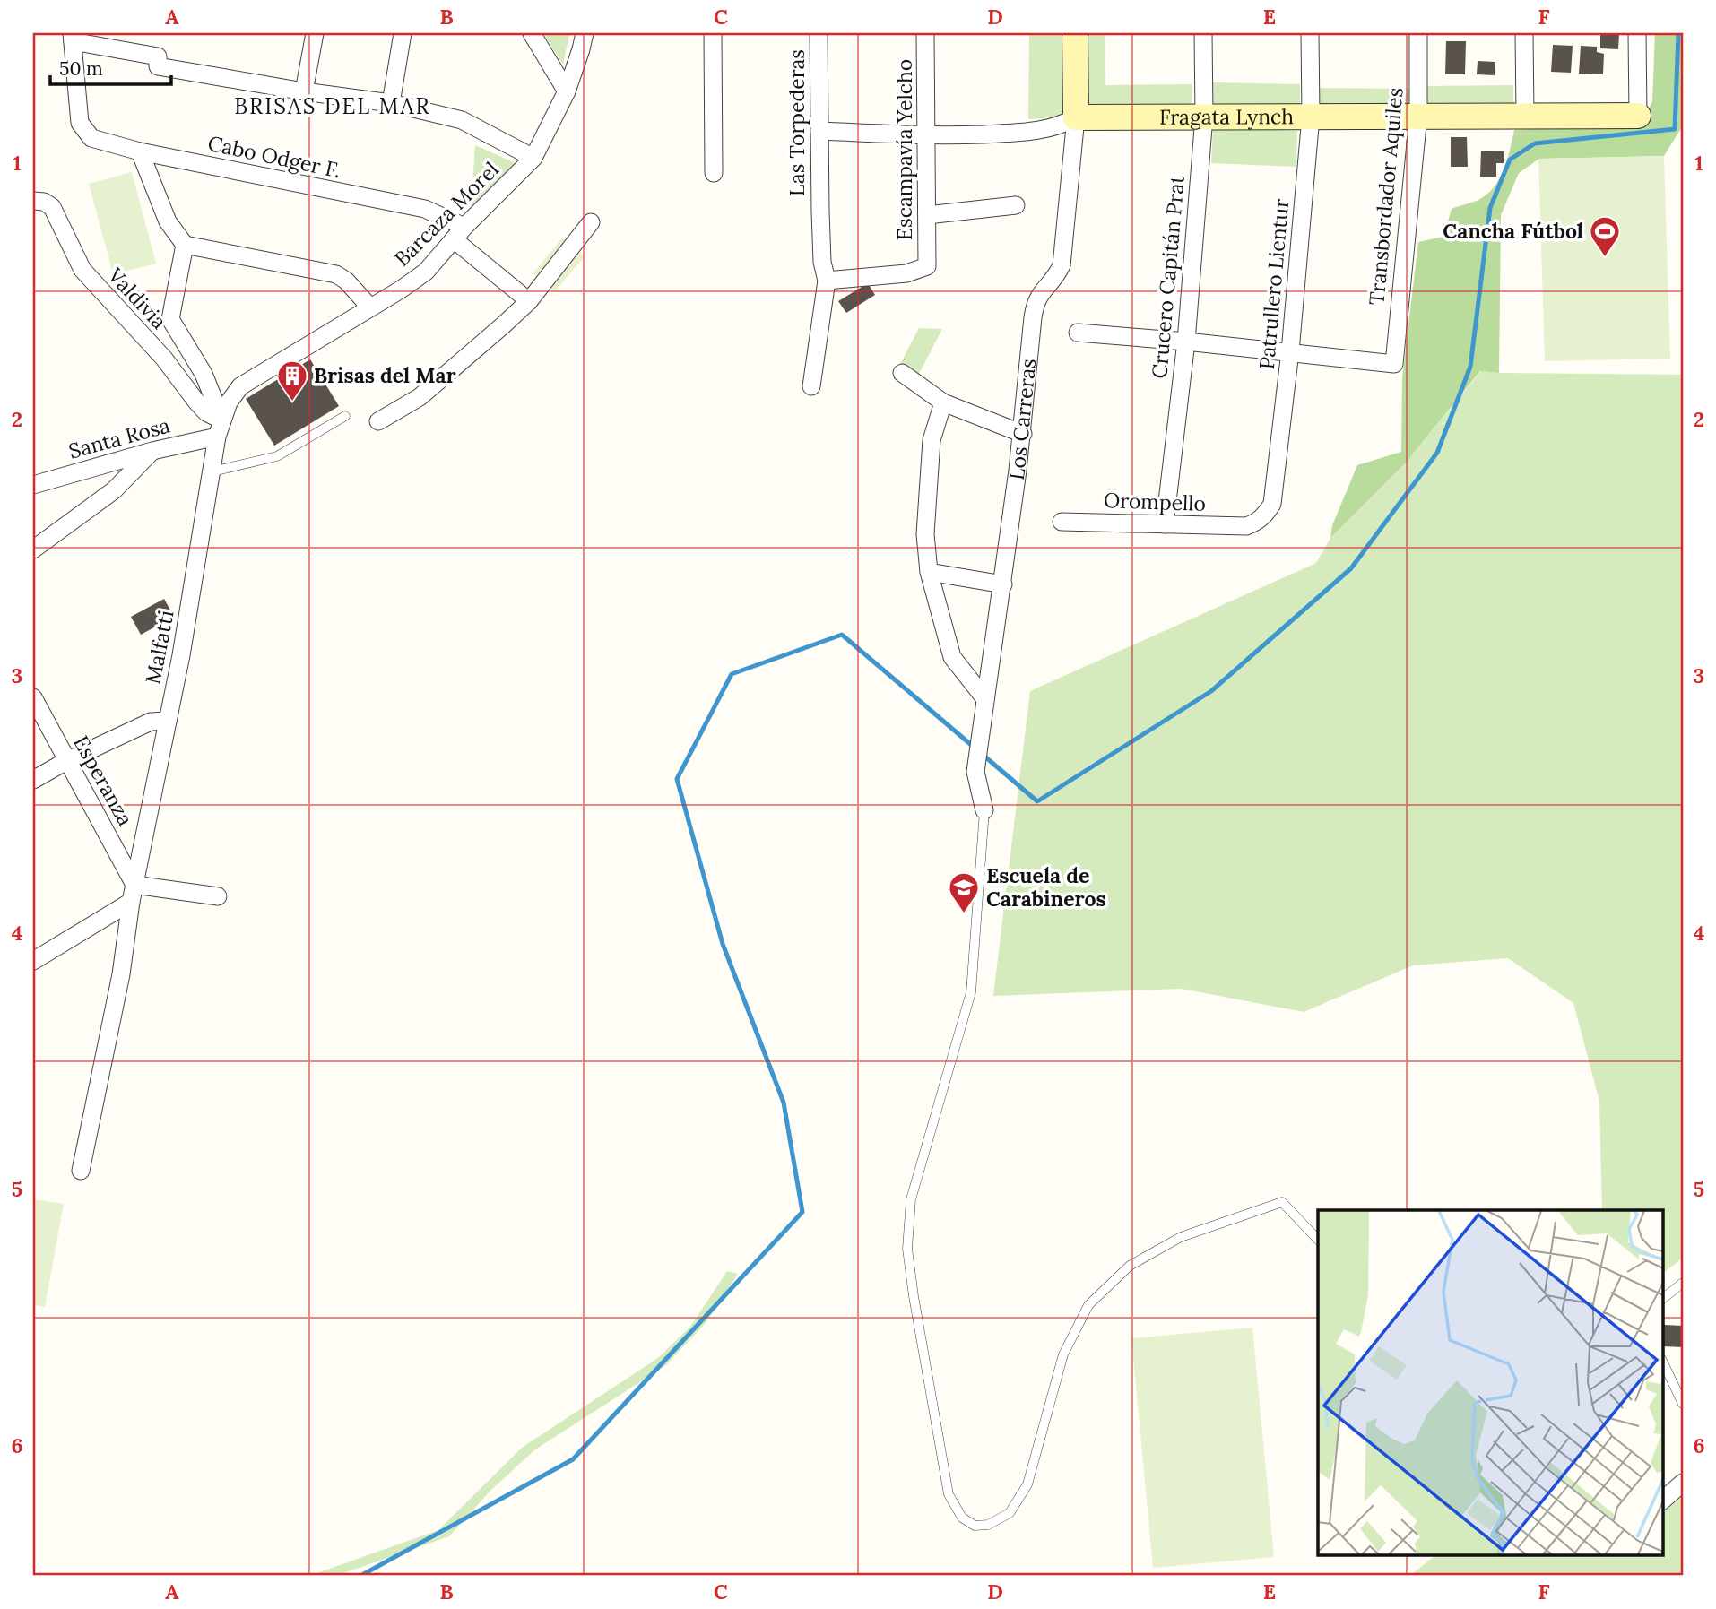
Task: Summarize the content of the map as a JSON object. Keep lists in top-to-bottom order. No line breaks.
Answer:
{"streets":{"street":["Fragata Lynch","Las Torpederas","Escampavía Yelcho","Cabo Odger F.","Transbordador Aquiles","Barcaza Morel","Crucero Capitán Prat","Patrullero Lientur","Valdivia","Los Carreras","Santa Rosa","Orompello","Malfatti","Esperanza"]},"crossings":[["Fragata Lynch","Las Torpederas"],["Fragata Lynch","Escampavía Yelcho"],["Fragata Lynch","Transbordador Aquiles"],["Fragata Lynch","Crucero Capitán Prat"],["Fragata Lynch","Patrullero Lientur"],["Fragata Lynch","Los Carreras"],["Las Torpederas","Escampavía Yelcho"],["Cabo Odger F.","Barcaza Morel"],["Transbordador Aquiles","Patrullero Lientur"],["Barcaza Morel","Valdivia"],["Barcaza Morel","Santa Rosa"],["Barcaza Morel","Malfatti"],["Crucero Capitán Prat","Orompello"],["Patrullero Lientur","Orompello"],["Valdivia","Santa Rosa"],["Valdivia","Malfatti"],["Santa Rosa","Malfatti"],["Malfatti","Esperanza"]],"districts":["BRISAS DEL MAR"],"places":{"sports":["Cancha Fútbol"],"building":["Brisas del Mar"],"school or university":["Escuela de Carabineros"]},"scale_bar":"50 m","grid":{"columns":["A","B","C","D","E","F"],"rows":["1","2","3","4","5","6"]}}
